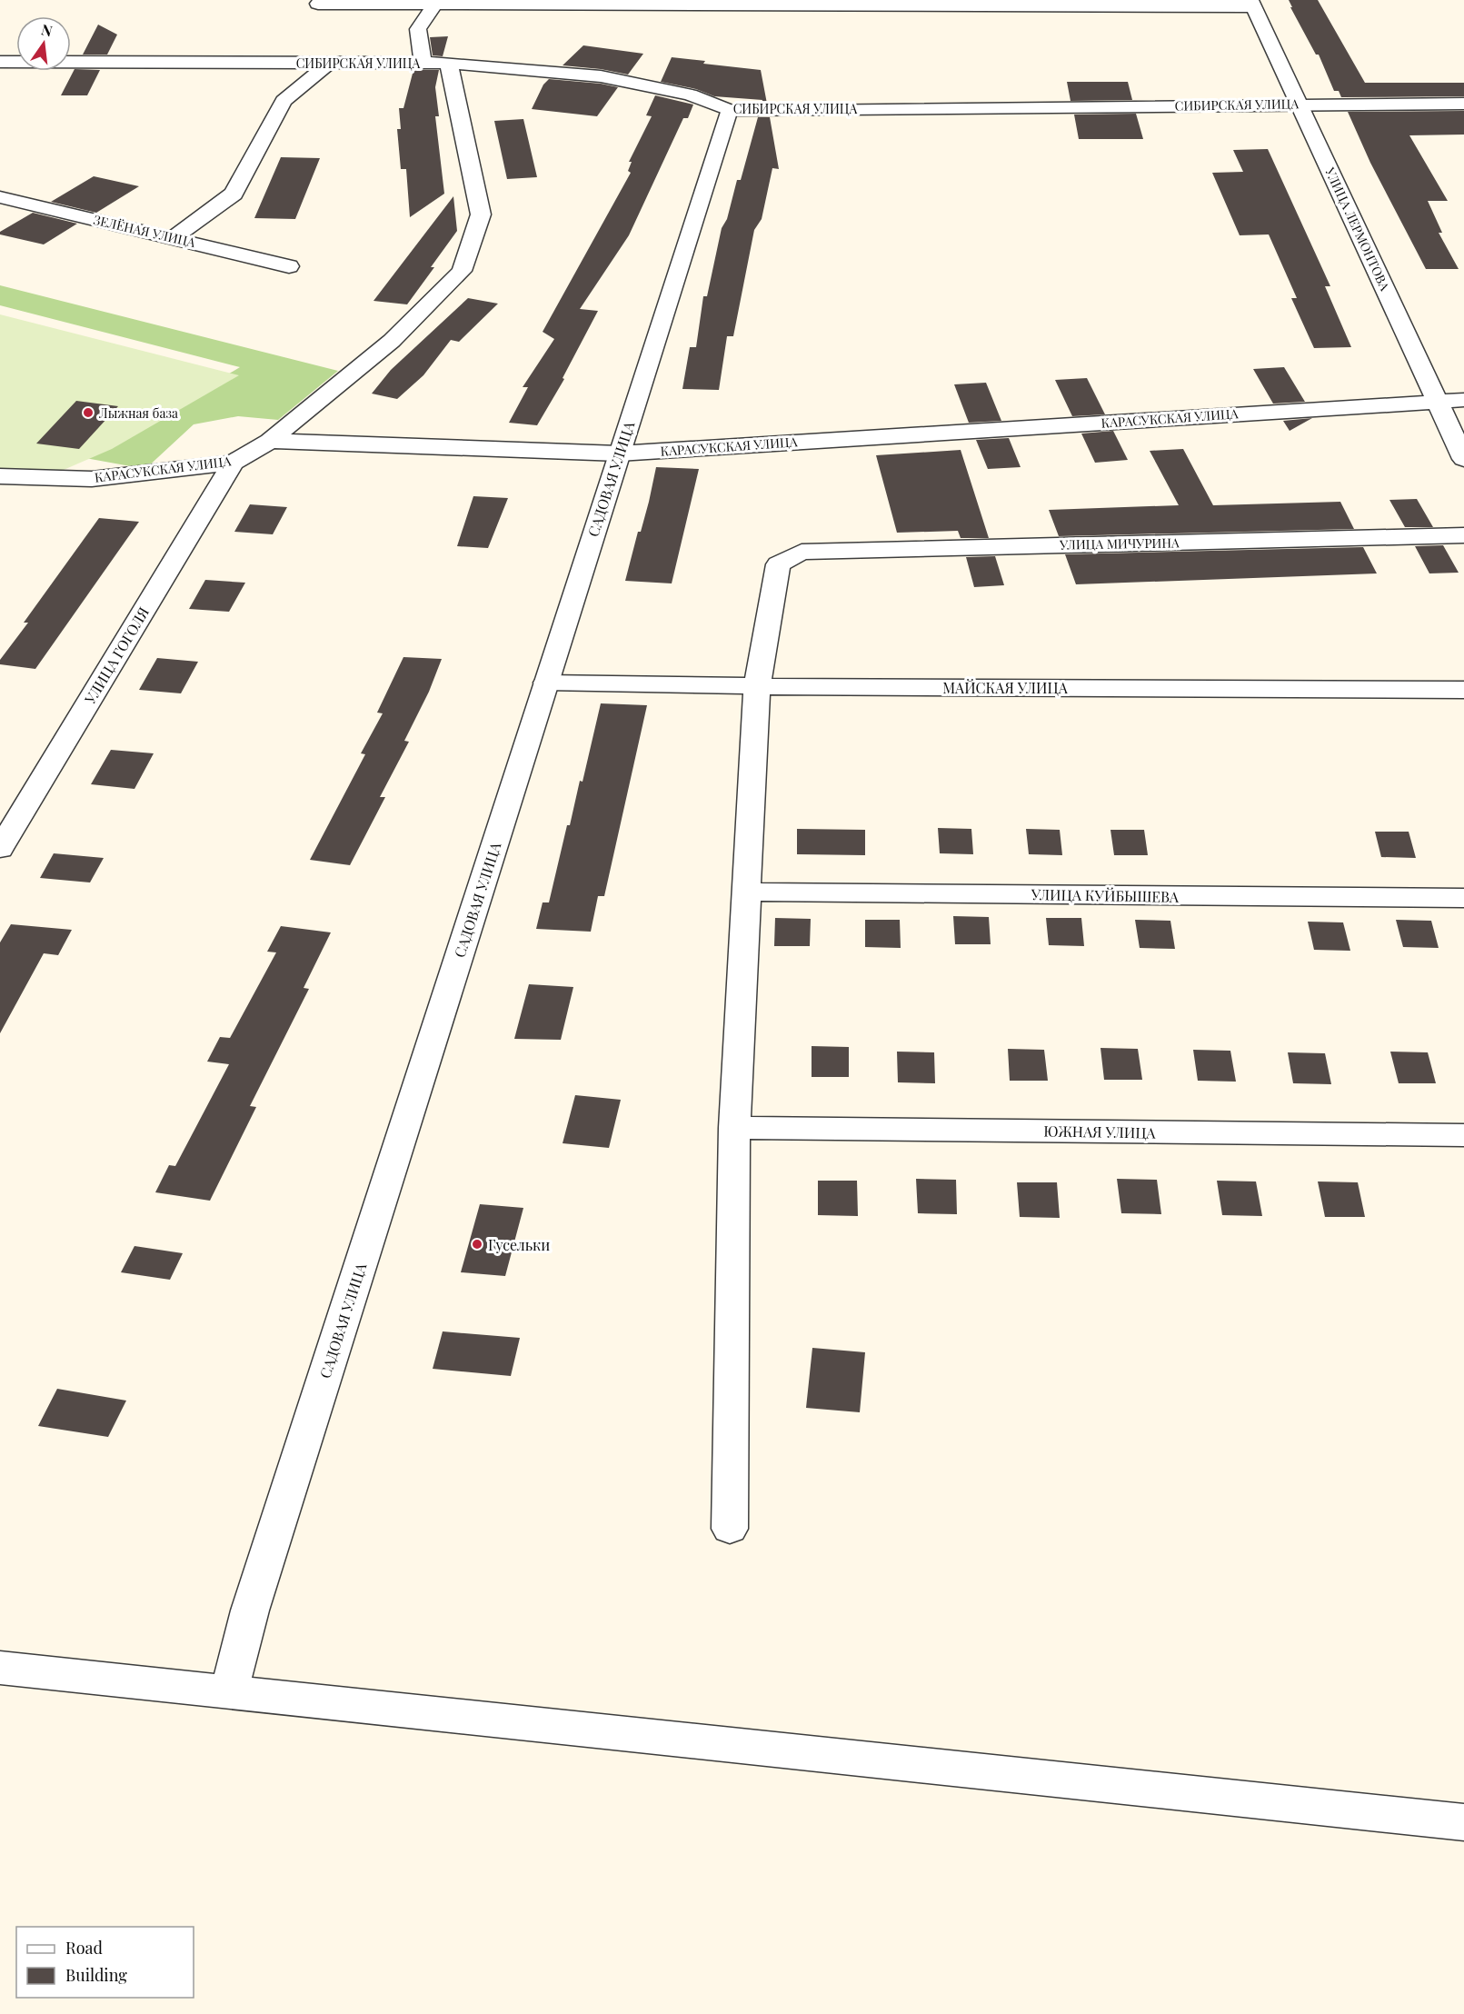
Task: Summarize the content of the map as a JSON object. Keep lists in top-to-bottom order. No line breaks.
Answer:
{"streets":{"street":["СИБИРСКАЯ УЛИЦА","УЛИЦА ЛЕРМОНТОВА","ЗЕЛЁНАЯ УЛИЦА","КАРАСУКСКАЯ УЛИЦА","САДОВАЯ УЛИЦА","УЛИЦА МИЧУРИНА","УЛИЦА ГОГОЛЯ","МАЙСКАЯ УЛИЦА","УЛИЦА КУЙБЫШЕВА","ЮЖНАЯ УЛИЦА"]},"crossings":[["СИБИРСКАЯ УЛИЦА","УЛИЦА ЛЕРМОНТОВА"],["СИБИРСКАЯ УЛИЦА","САДОВАЯ УЛИЦА"],["УЛИЦА ЛЕРМОНТОВА","КАРАСУКСКАЯ УЛИЦА"],["КАРАСУКСКАЯ УЛИЦА","САДОВАЯ УЛИЦА"],["КАРАСУКСКАЯ УЛИЦА","УЛИЦА ГОГОЛЯ"],["САДОВАЯ УЛИЦА","МАЙСКАЯ УЛИЦА"],["УЛИЦА МИЧУРИНА","МАЙСКАЯ УЛИЦА"]],"places":["Лыжная база","Гусельки"],"legend":["Road","Building"],"north":"top"}
